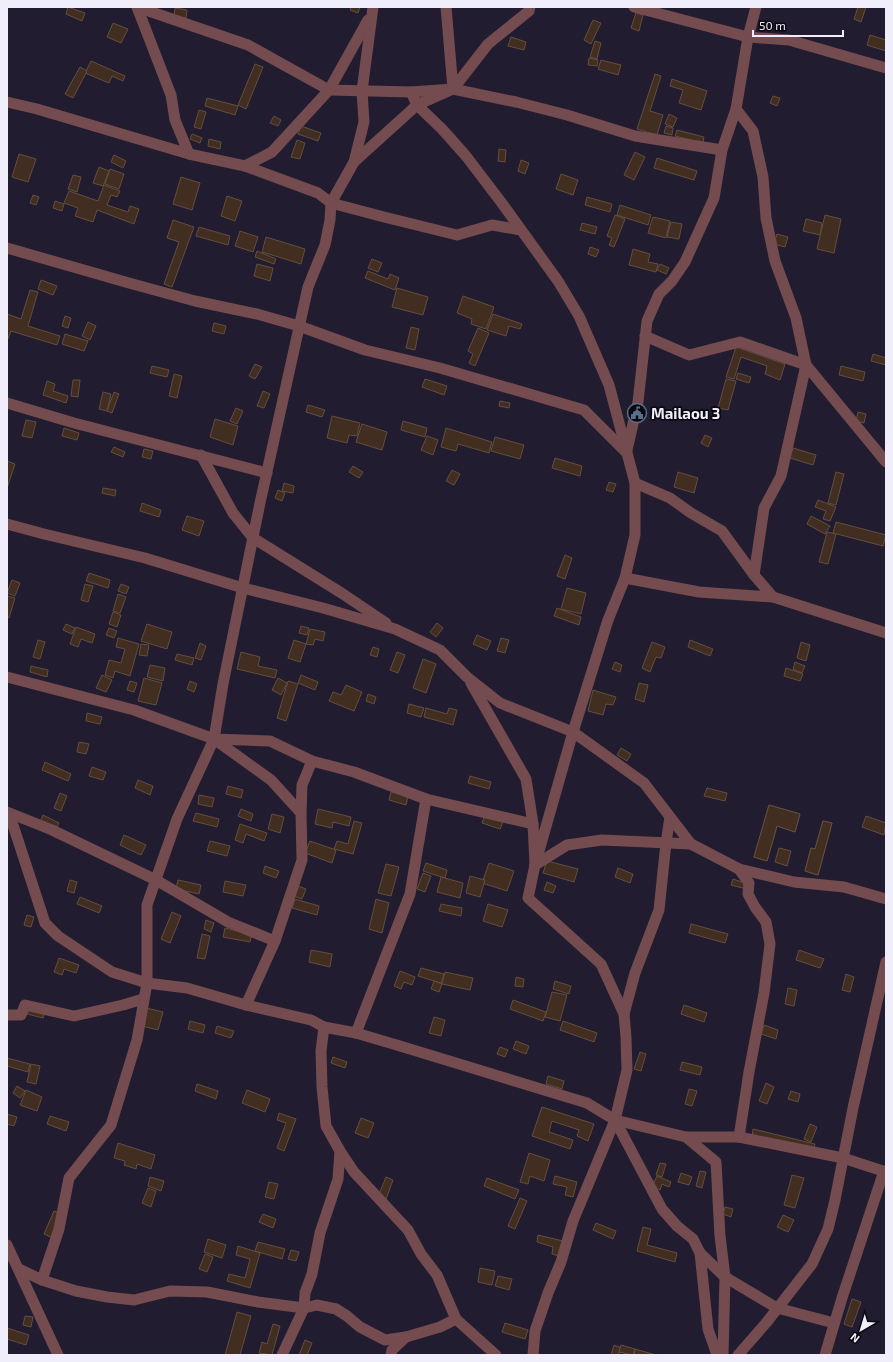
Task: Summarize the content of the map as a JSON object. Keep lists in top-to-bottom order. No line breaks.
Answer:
{"places":{"public building":["Mailaou 3"]},"scale_bar":"50 m","north":"bottom left"}
